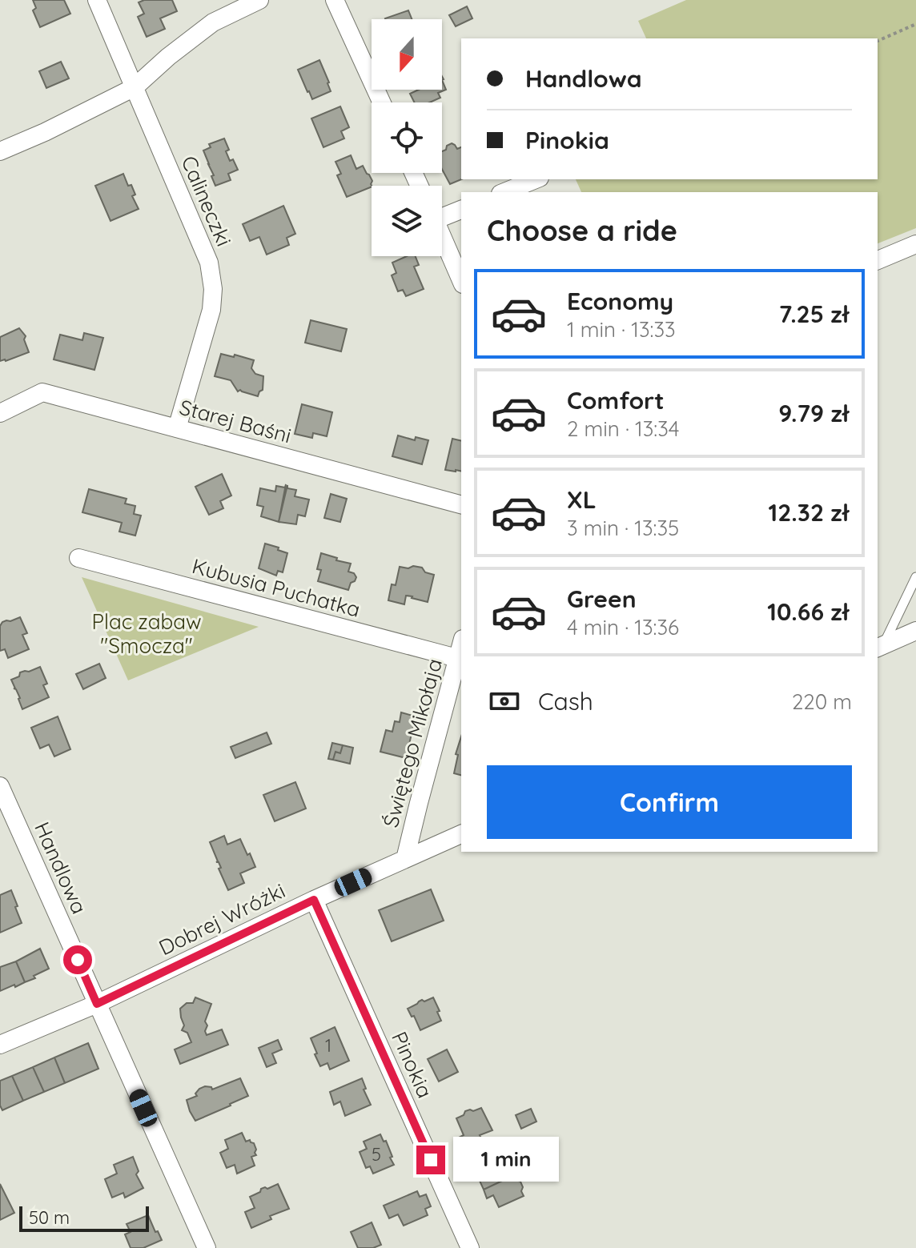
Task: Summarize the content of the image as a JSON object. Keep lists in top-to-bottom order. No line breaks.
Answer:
{"streets":{"street":["Calineczki","Starej Baśni","Kubusia Puchatka","Świętego Mikołaja","Handlowa","Dobrej Wróżki","Pinokia"]},"crossings":[["Calineczki","Starej Baśni"],["Kubusia Puchatka","Świętego Mikołaja"],["Świętego Mikołaja","Dobrej Wróżki"],["Handlowa","Dobrej Wróżki"],["Dobrej Wróżki","Pinokia"]],"parks":["Plac zabaw \"Smocza\""],"house_numbers":["1","5"],"scale_bar":"50 m","north":"bottom","page":{"banner":["Handlowa","Pinokia"],"heading":"Choose a ride","list":[{"name":"Economy","note":"1 min · 13:33","value":"7.25 zł"},{"name":"Comfort","note":"2 min · 13:34","value":"9.79 zł"},{"name":"XL","note":"3 min · 13:35","value":"12.32 zł"},{"name":"Green","note":"4 min · 13:36","value":"10.66 zł"}],"pay":["Cash","220 m"],"buttons":"Confirm","bubble":"1 min","scale":"50 m"}}
